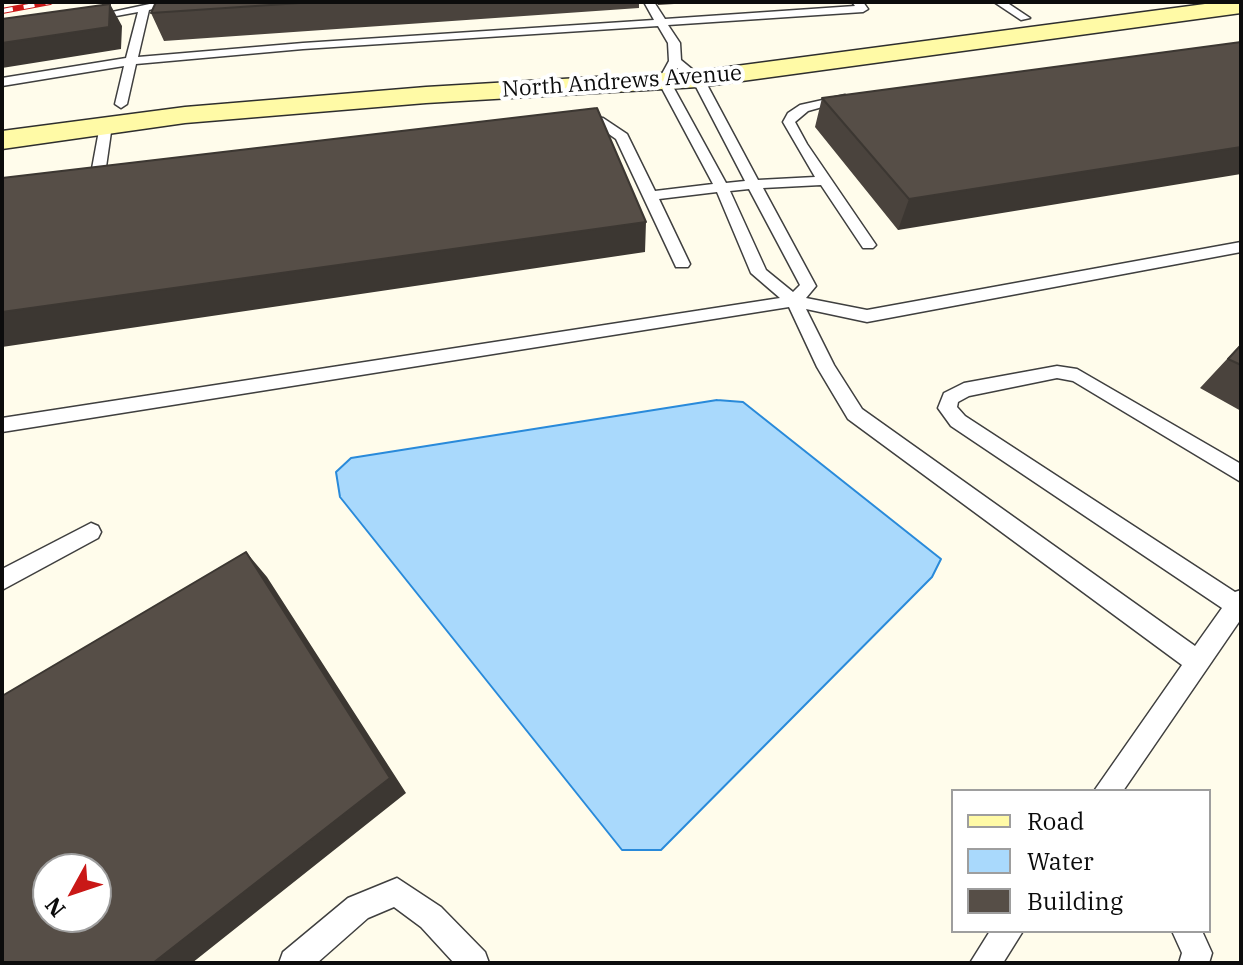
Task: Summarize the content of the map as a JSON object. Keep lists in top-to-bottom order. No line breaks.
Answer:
{"streets":{"street":["North Andrews Avenue"]},"legend":["Road","Water","Building"],"north":"bottom left"}
